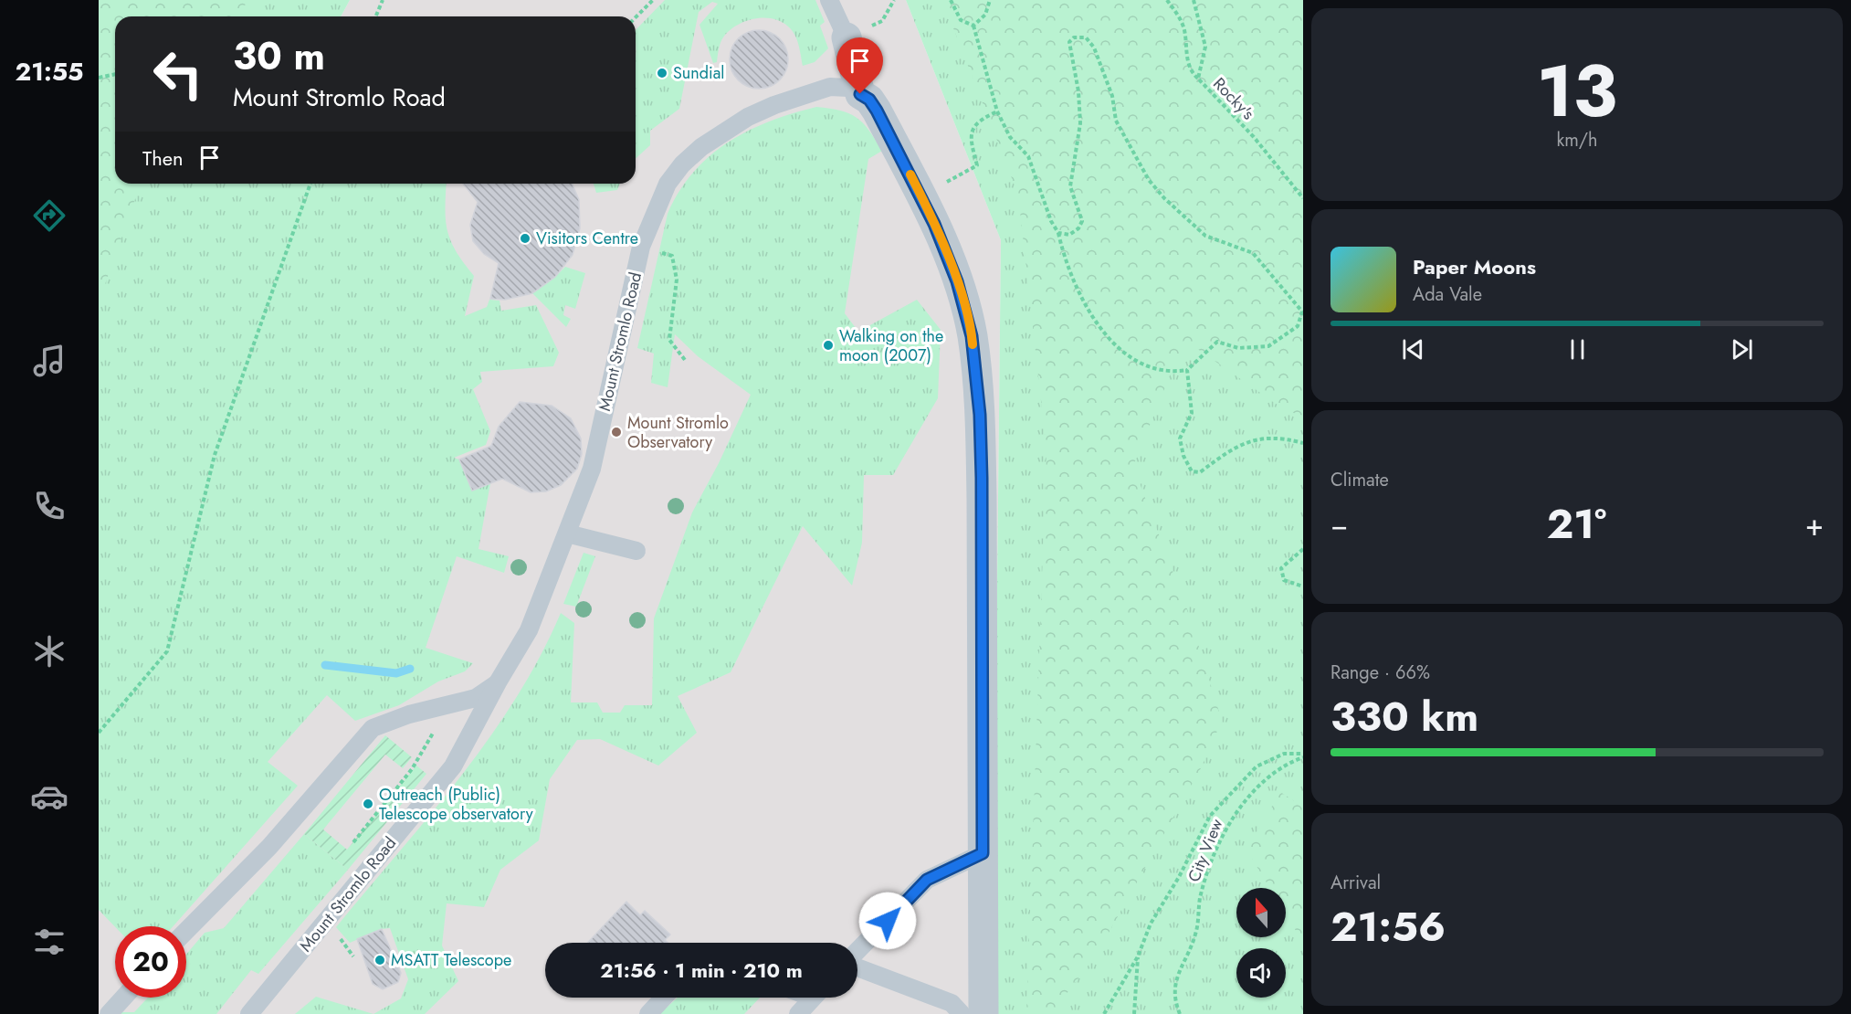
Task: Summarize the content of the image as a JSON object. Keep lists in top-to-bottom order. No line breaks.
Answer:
{"streets":{"lane":["Mount Stromlo Road"],"path":["Rocky's","City View"]},"places":["Sundial","Visitors Centre","Walking on the moon (2007)","Mount Stromlo Observatory","Outreach (Public) Telescope observatory","MSATT Telescope"],"north":"top","page":{"tabs":"21:55","tile":[["13","km/h"],"Climate",["Range · 66%","330 km"],["Arrival","21:56"]],"turn":["30 m","Mount Stromlo Road"],"then":"Then","song":["Paper Moons","Ada Vale"],"heat":["−","21°","+"],"limit":"20","trip":"21:56 · 1 min · 210 m"}}
